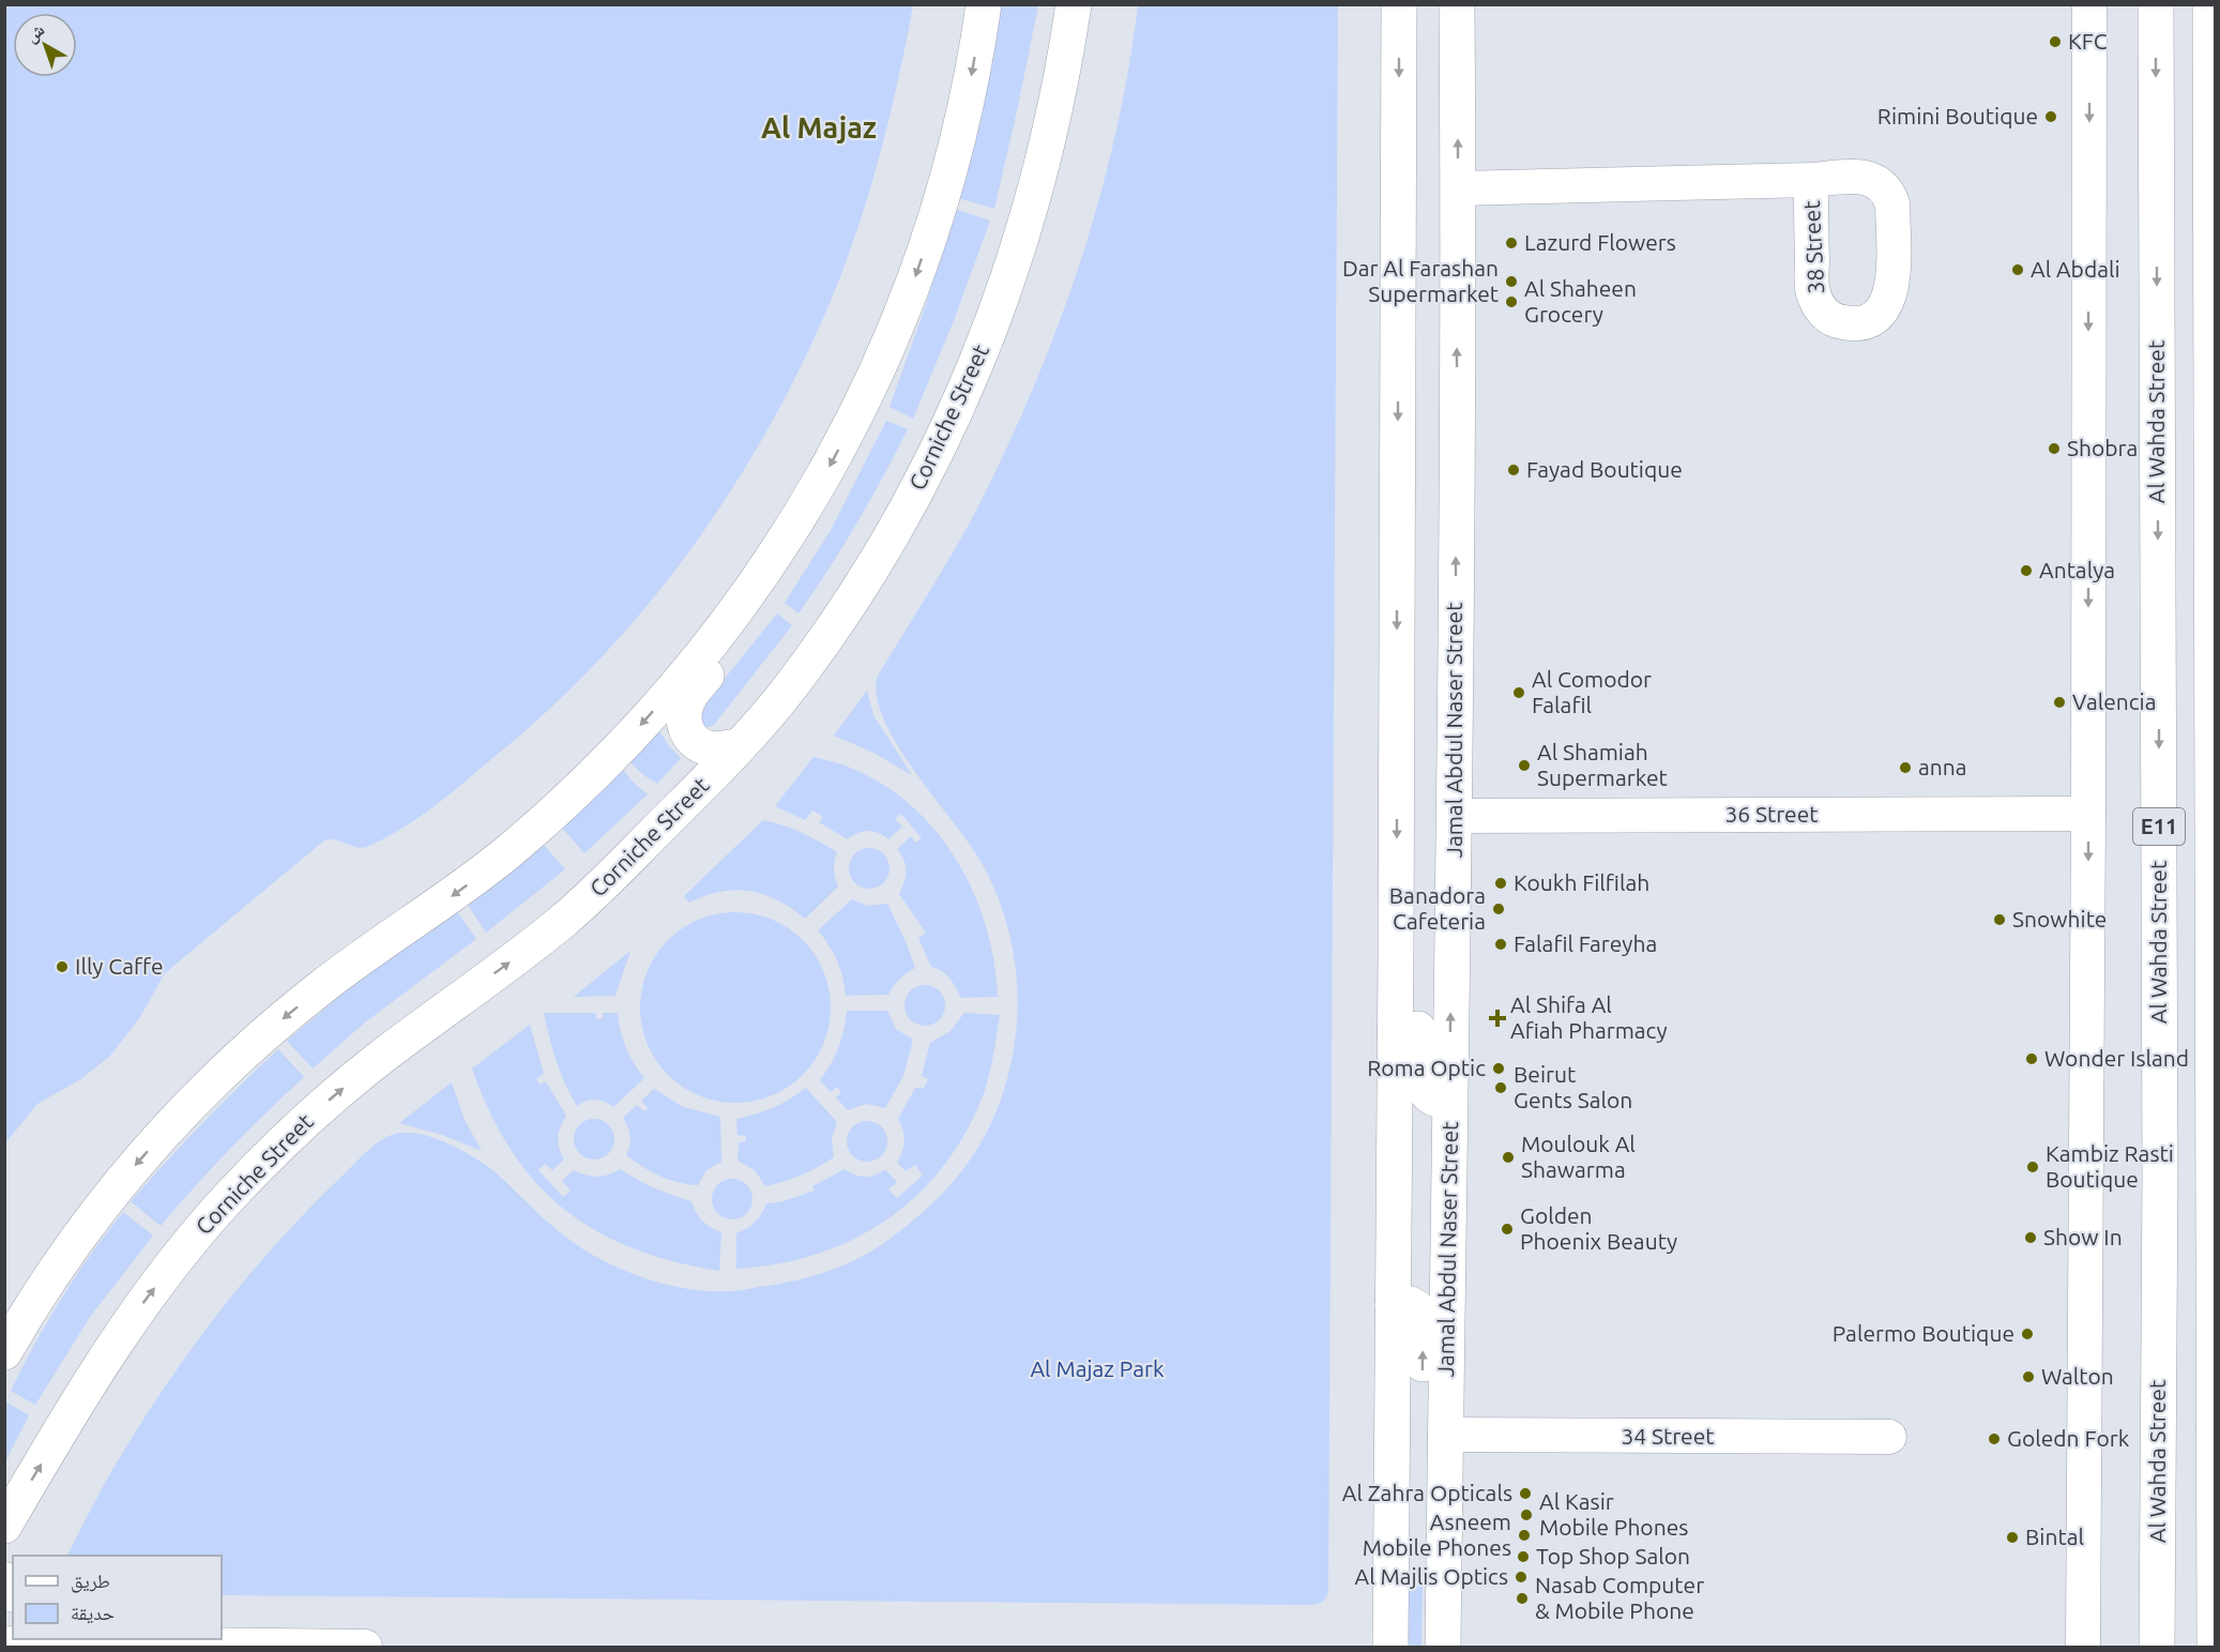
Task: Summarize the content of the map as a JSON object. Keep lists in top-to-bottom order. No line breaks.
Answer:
{"streets":{"main road":["Corniche Street","Al Wahda Street","Jamal Abdul Naser Street","E11"],"street":["38 Street","36 Street","34 Street"]},"crossings":[["38 Street","Jamal Abdul Naser Street"],["Jamal Abdul Naser Street","36 Street"],["Jamal Abdul Naser Street","34 Street"]],"districts":["Al Majaz"],"parks":["Al Majaz Park"],"places":{"other":["KFC","Rimini Boutique","Lazurd Flowers","Al Abdali","Dar Al Farashan Supermarket","Al Shaheen Grocery","Shobra","Fayad Boutique","Antalya","Al Comodor Falafil","Valencia","Al Shamiah Supermarket","anna","Koukh Filfilah","Banadora Cafeteria","Snowhite","Falafil Fareyha","Illy Caffe","Wonder Island","Roma Optic","Beirut Gents Salon","Moulouk Al Shawarma","Kambiz Rasti Boutique","Golden Phoenix Beauty","Show In","Palermo Boutique","Walton","Goledn Fork","Al Zahra Opticals","Al Kasir Mobile Phones","Asneem Mobile Phones","Bintal","Top Shop Salon","Al Majlis Optics","Nasab Computer & Mobile Phone"],"health":["Al Shifa Al Afiah Pharmacy"]},"legend":["طريق","حديقة"],"north":"top left"}
